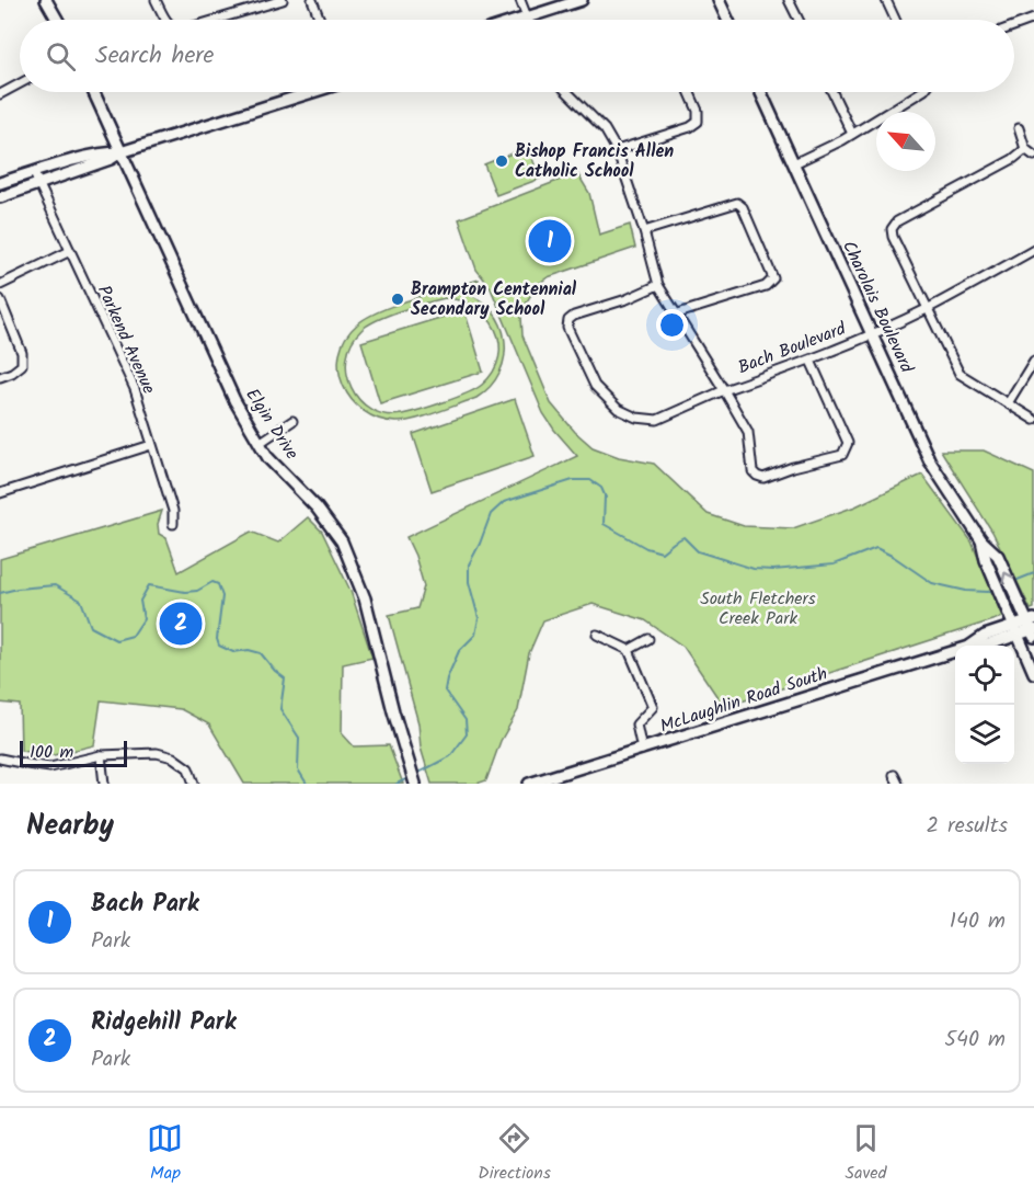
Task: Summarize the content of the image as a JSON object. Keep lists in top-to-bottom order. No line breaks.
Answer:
{"streets":{"street":["Charolais Boulevard","Parkend Avenue","Bach Boulevard","Elgin Drive","McLaughlin Road South"]},"crossings":[["Charolais Boulevard","Bach Boulevard"],["Charolais Boulevard","McLaughlin Road South"]],"parks":["South Fletchers Creek Park"],"places":["Bishop Francis Allen Catholic School","Brampton Centennial Secondary School"],"scale_bar":"100 m","north":"top left","page":{"search":"Search here","pins":["1","2"],"scale":"100 m","heading":["Nearby","2 results"],"list":[{"mark":"1","name":"Bach Park","note":"Park","value":"140 m"},{"mark":"2","name":"Ridgehill Park","note":"Park","value":"540 m"}],"nav":["Map","Directions","Saved"]}}
